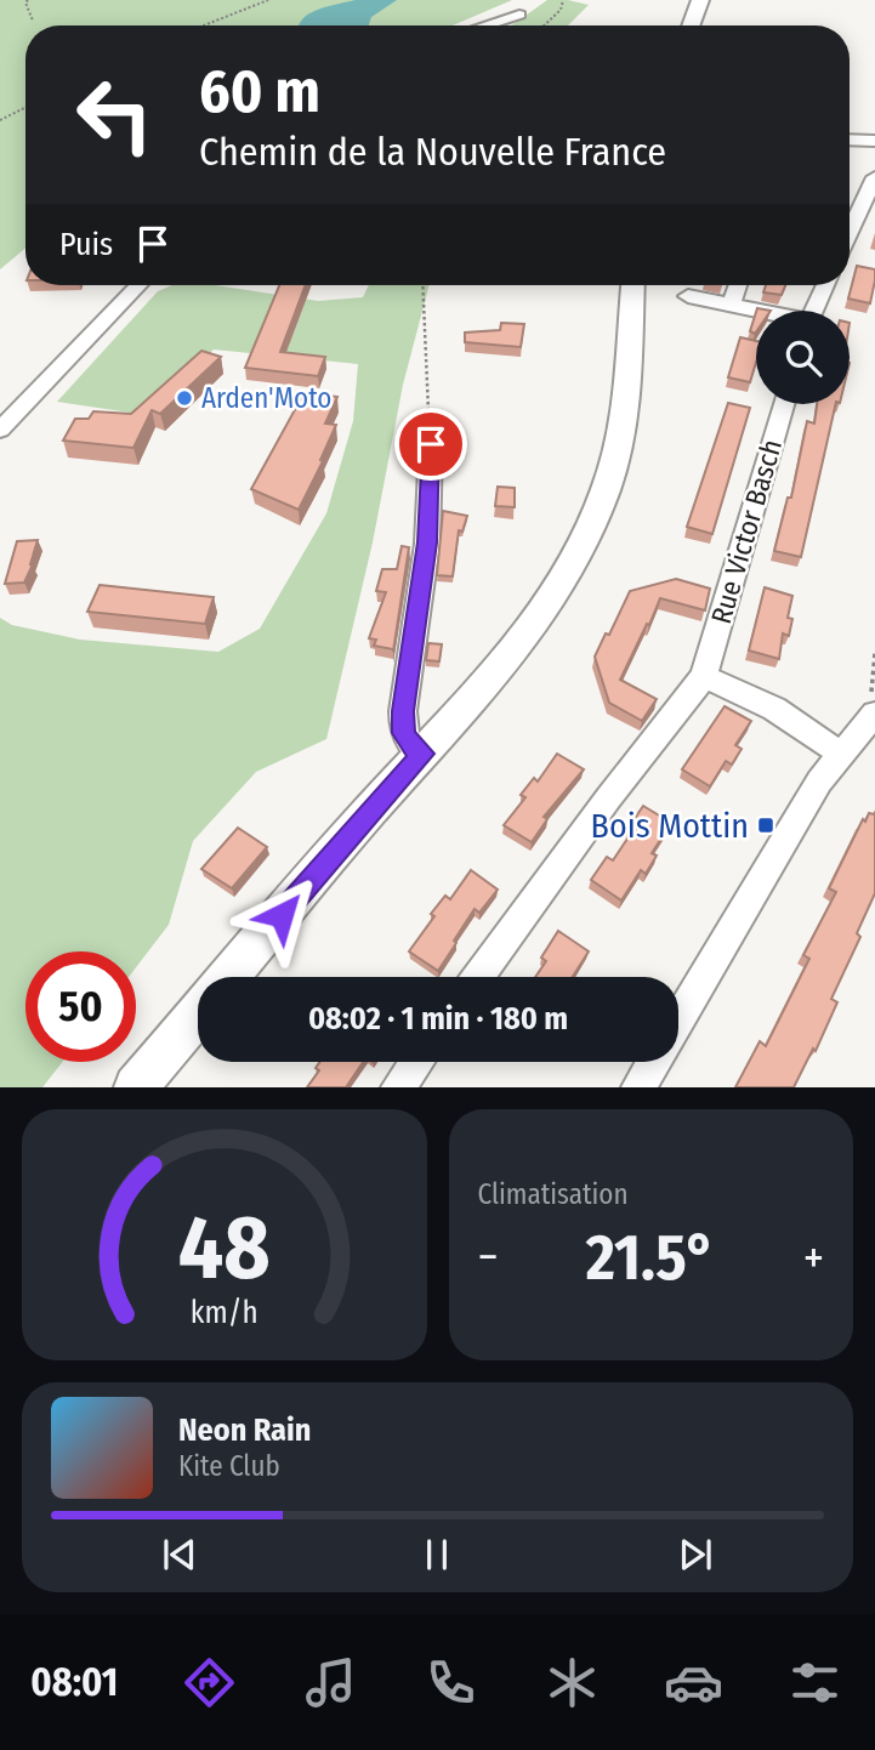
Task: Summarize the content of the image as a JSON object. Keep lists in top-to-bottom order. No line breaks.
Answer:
{"streets":{"street":["Rue Victor Basch"]},"places":{"other":["Arden'Moto"],"transit":["Bois Mottin"]},"page":{"turn":["60 m","Chemin de la Nouvelle France"],"then":"Puis","limit":"50","trip":"08:02 · 1 min · 180 m","tile":"Climatisation","heat":["−","21.5°","+"],"song":["Neon Rain","Kite Club"],"tabs":"08:01","gauge":["48","km/h"]}}
